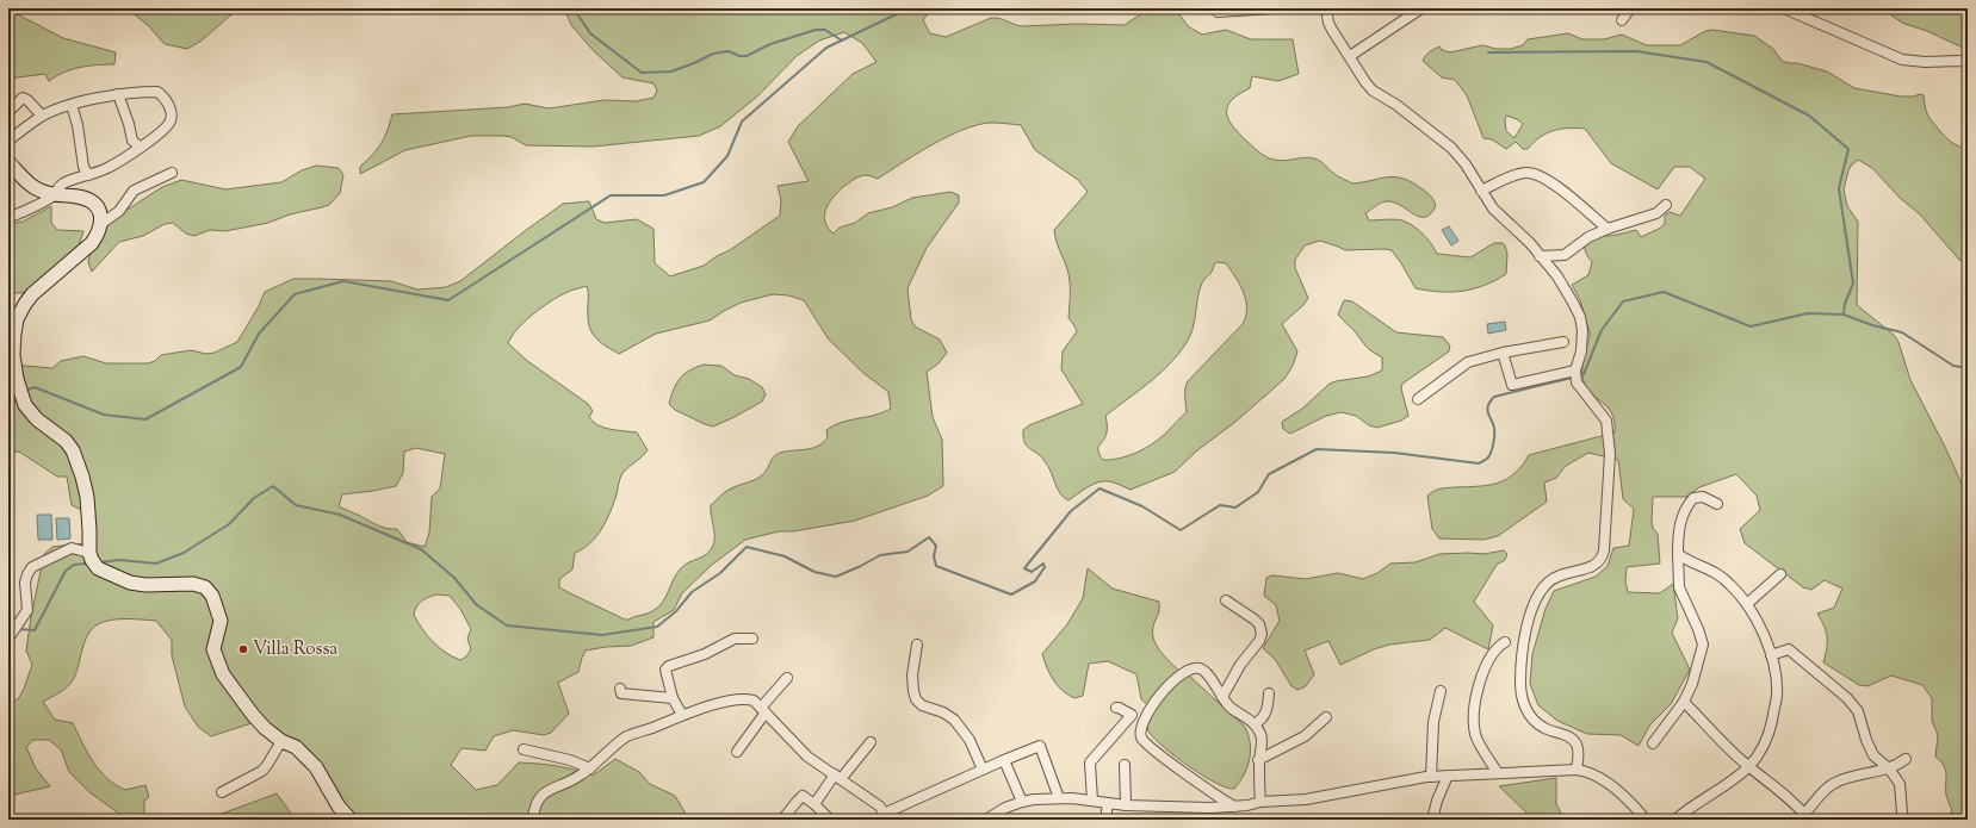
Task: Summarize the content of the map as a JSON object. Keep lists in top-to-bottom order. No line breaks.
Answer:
{"places":["Villa Rossa"]}
